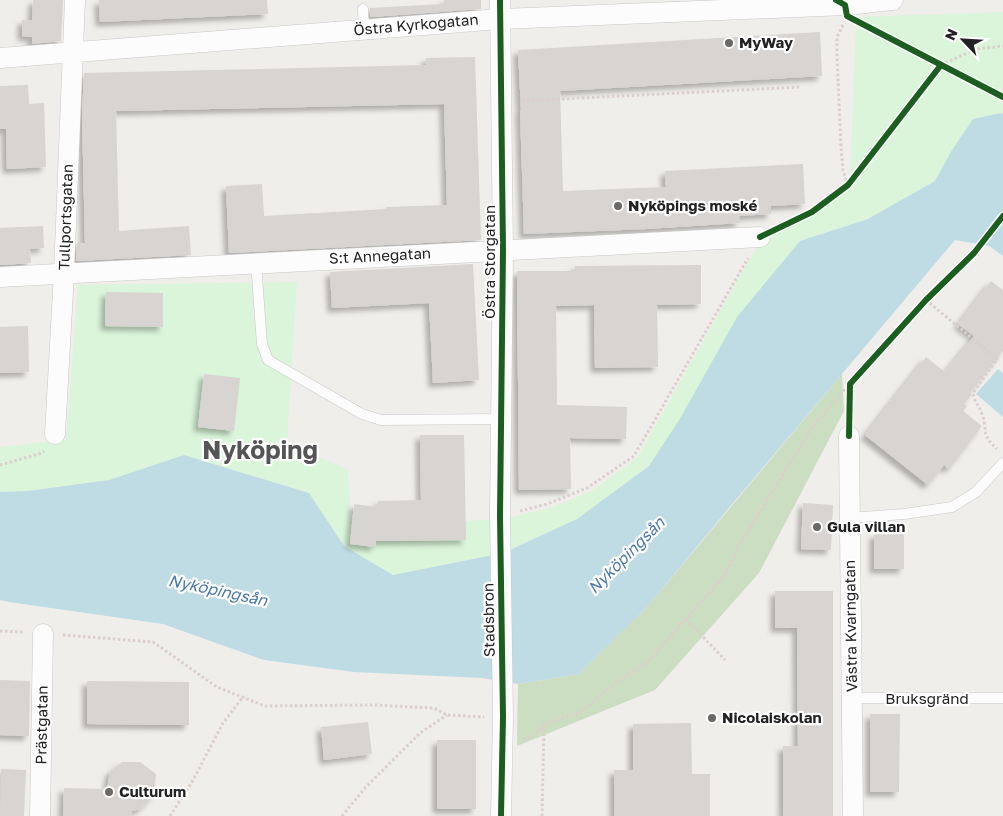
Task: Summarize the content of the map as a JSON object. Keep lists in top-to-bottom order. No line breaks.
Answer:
{"streets":{"street":["Östra Kyrkogatan","Tullportsgatan","S:t Annegatan","Östra Storgatan","Stadsbron","Västra Kvarngatan","Prästgatan"],"lane":["Bruksgränd"]},"crossings":[["Östra Kyrkogatan","Tullportsgatan"],["Östra Kyrkogatan","Östra Storgatan"],["Tullportsgatan","S:t Annegatan"],["S:t Annegatan","Östra Storgatan"],["Östra Storgatan","Stadsbron"],["Västra Kvarngatan","Bruksgränd"]],"districts":["Nyköping"],"water":["Nyköpingsån"],"places":["MyWay","Nyköpings moské","Gula villan","Nicolaiskolan","Culturum"],"north":"top left"}
